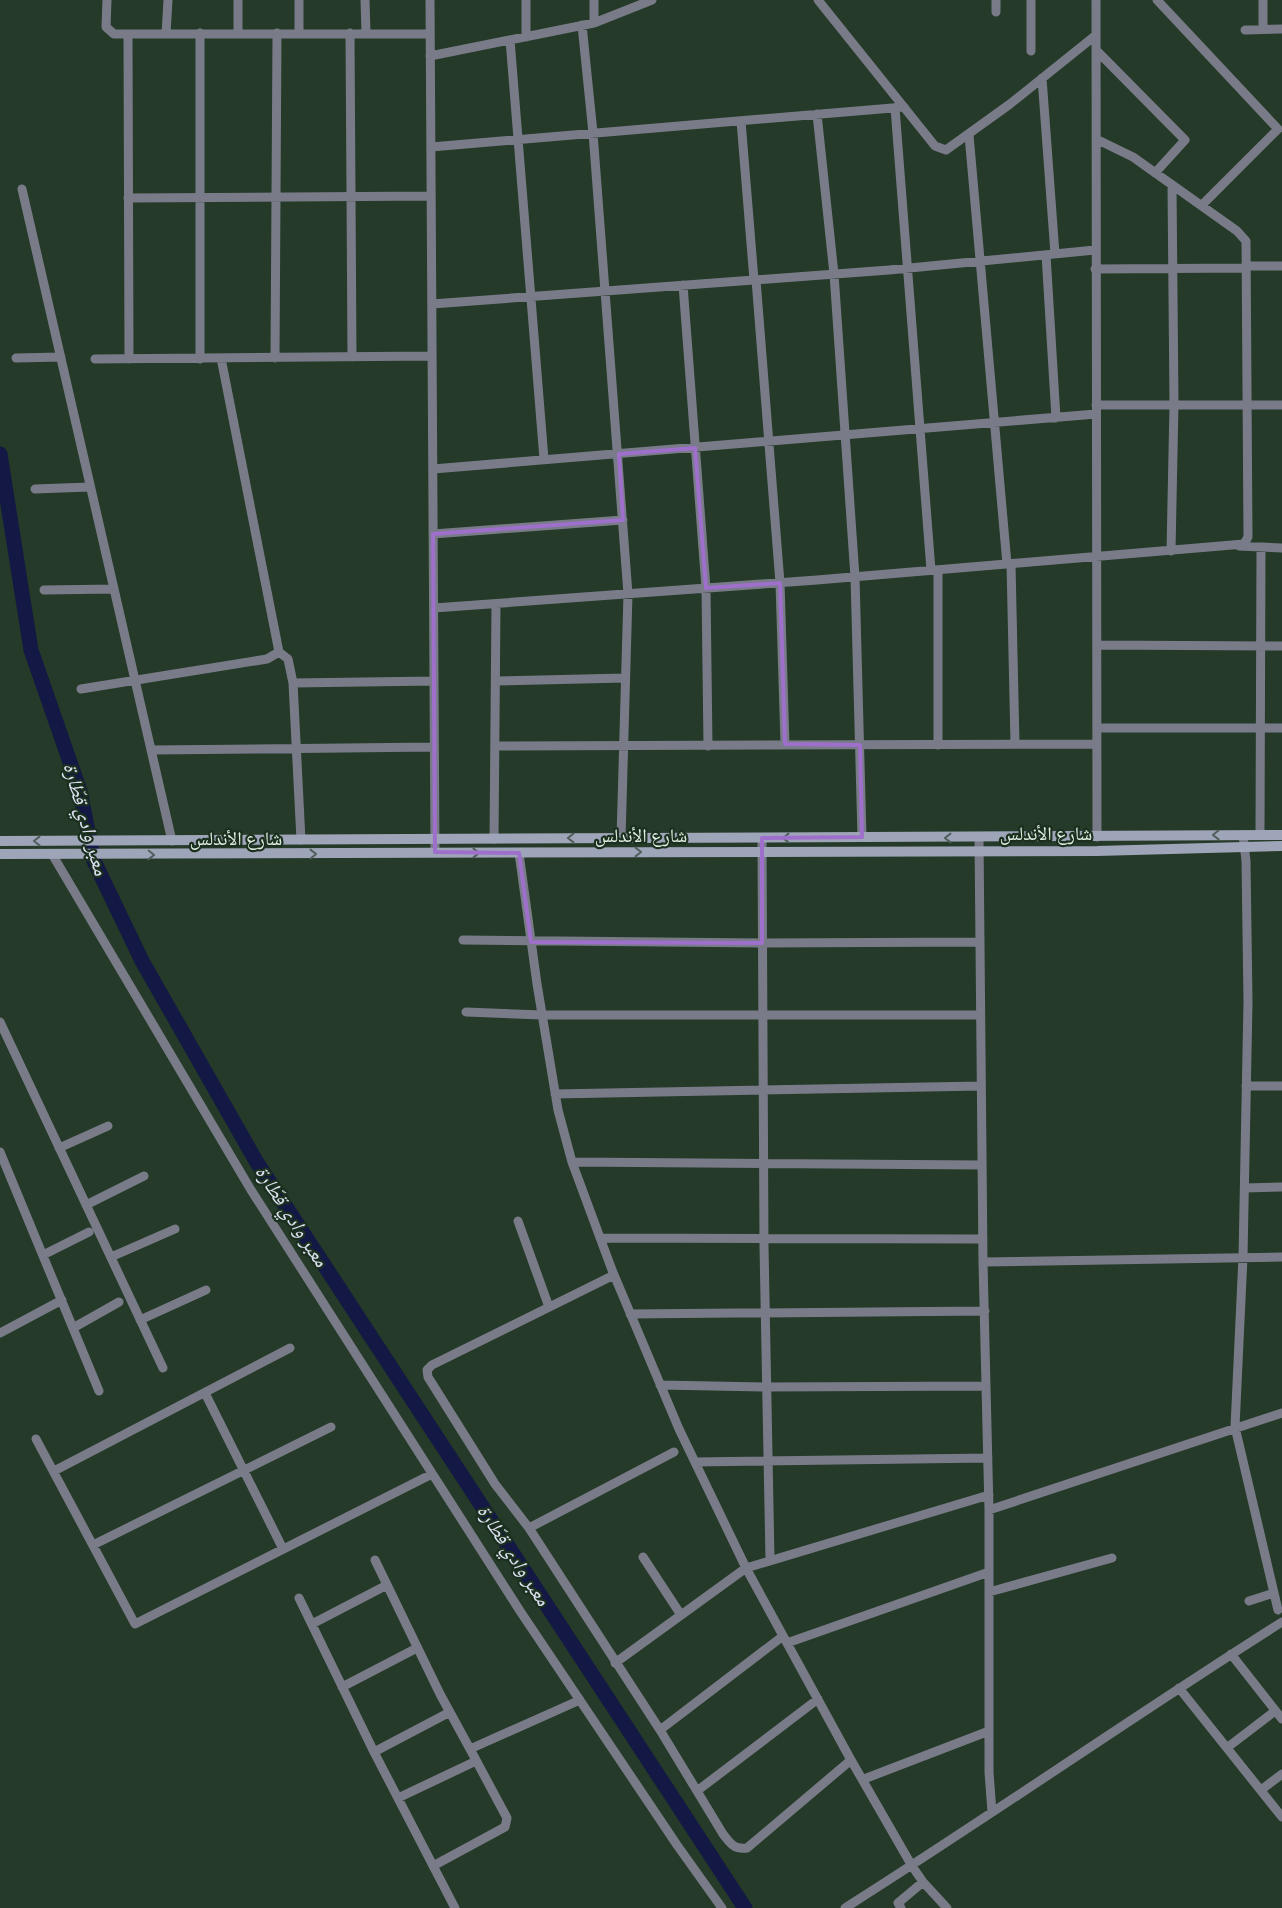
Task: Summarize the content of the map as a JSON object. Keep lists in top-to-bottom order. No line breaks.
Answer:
{"streets":{"main road":["شارع الأندلس"]},"water":["معبر وادي قطّارة"]}
